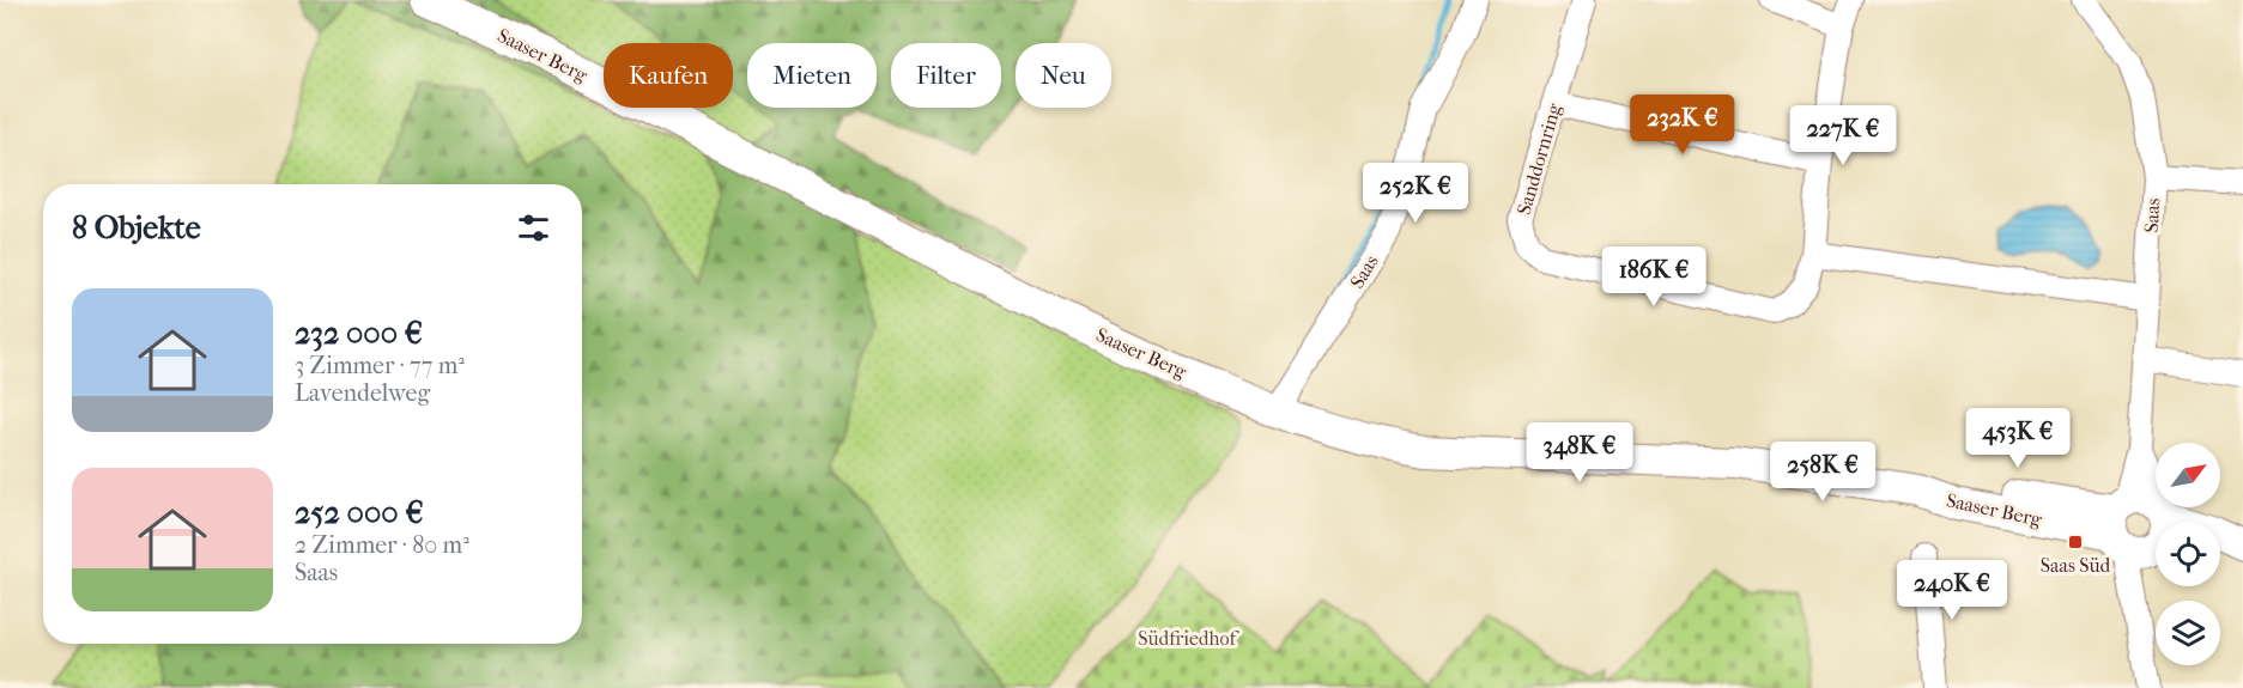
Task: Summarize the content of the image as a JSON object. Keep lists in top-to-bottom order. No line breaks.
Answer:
{"streets":{"street":["Saaser Berg","Sanddornring","Saas"]},"crossings":[["Saaser Berg","Saas"]],"parks":["Südfriedhof"],"places":{"transit":["Saas Süd"]},"north":"top right","page":{"chip":["Kaufen","Mieten","Filter","Neu"],"price":["232K €","227K €","252K €","186K €","453K €","348K €","258K €","240K €"],"heading":"8 Objekte","list":[{"name":"232 000 €","note":"3 Zimmer · 77 m² · Lavendelweg"},{"name":"252 000 €","note":"2 Zimmer · 80 m² · Saas"}]}}
